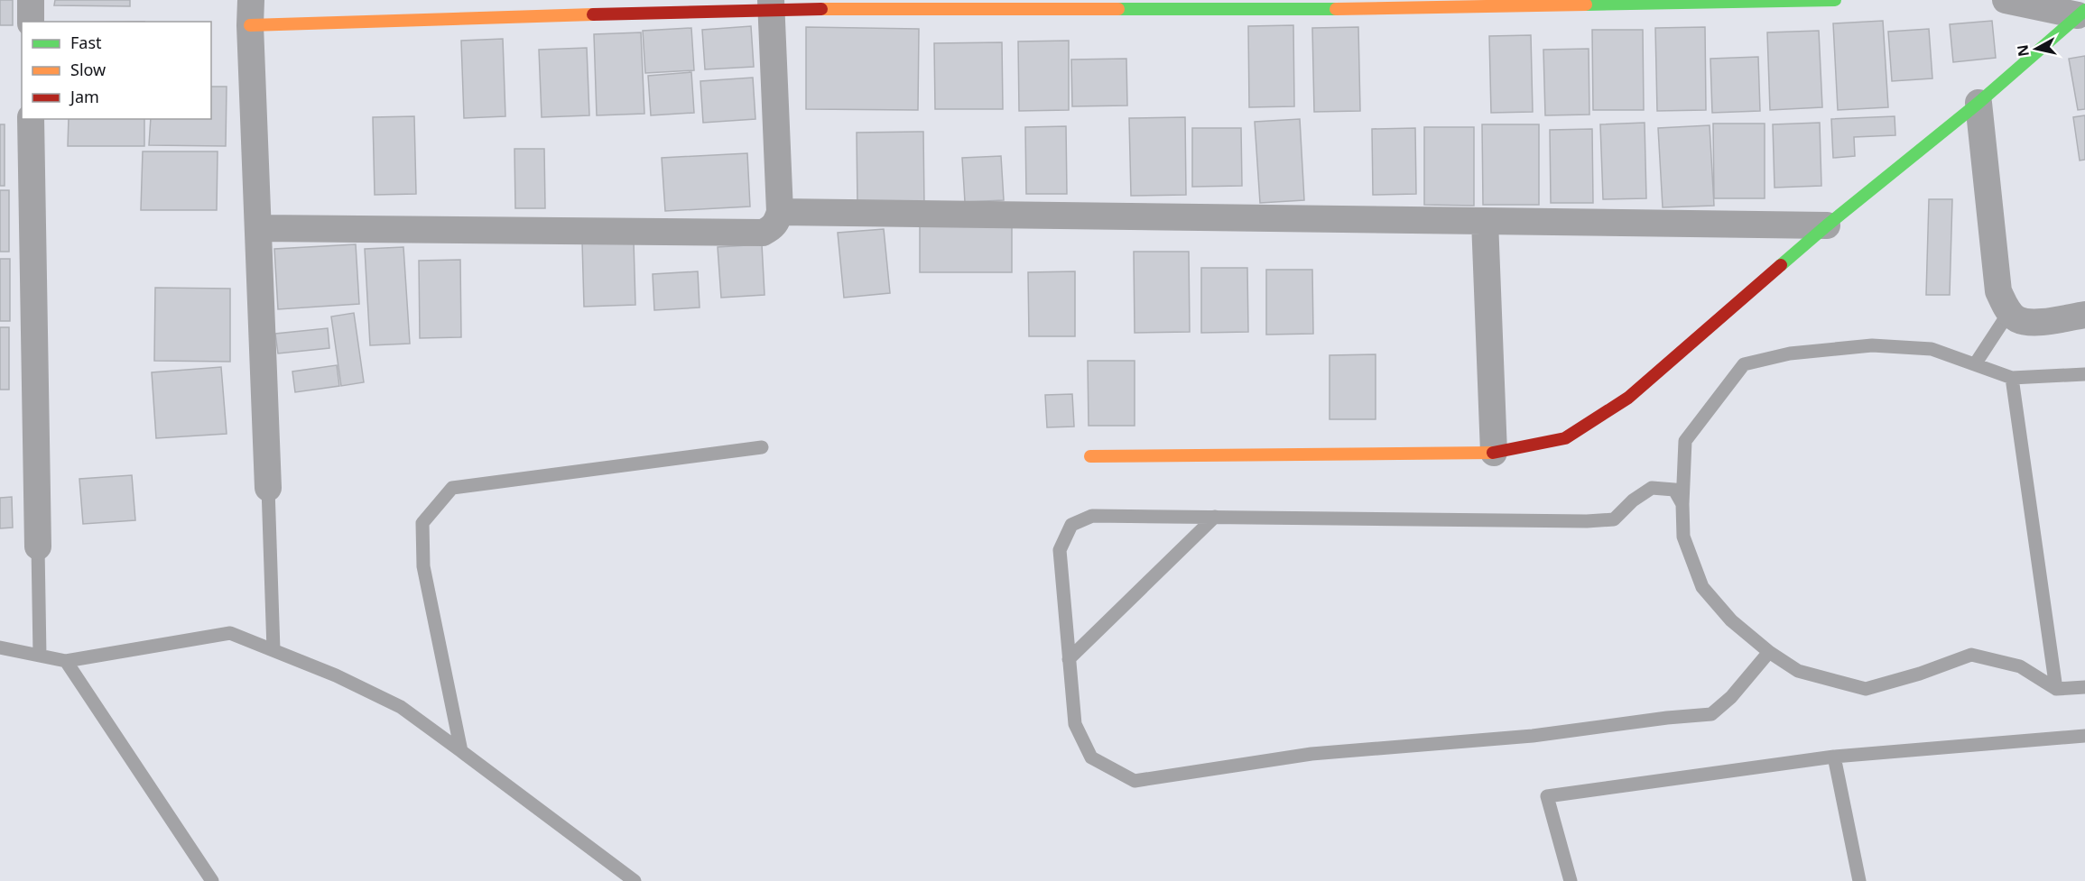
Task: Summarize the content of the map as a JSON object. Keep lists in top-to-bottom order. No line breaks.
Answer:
{"legend":["Fast","Slow","Jam"],"north":"left"}
